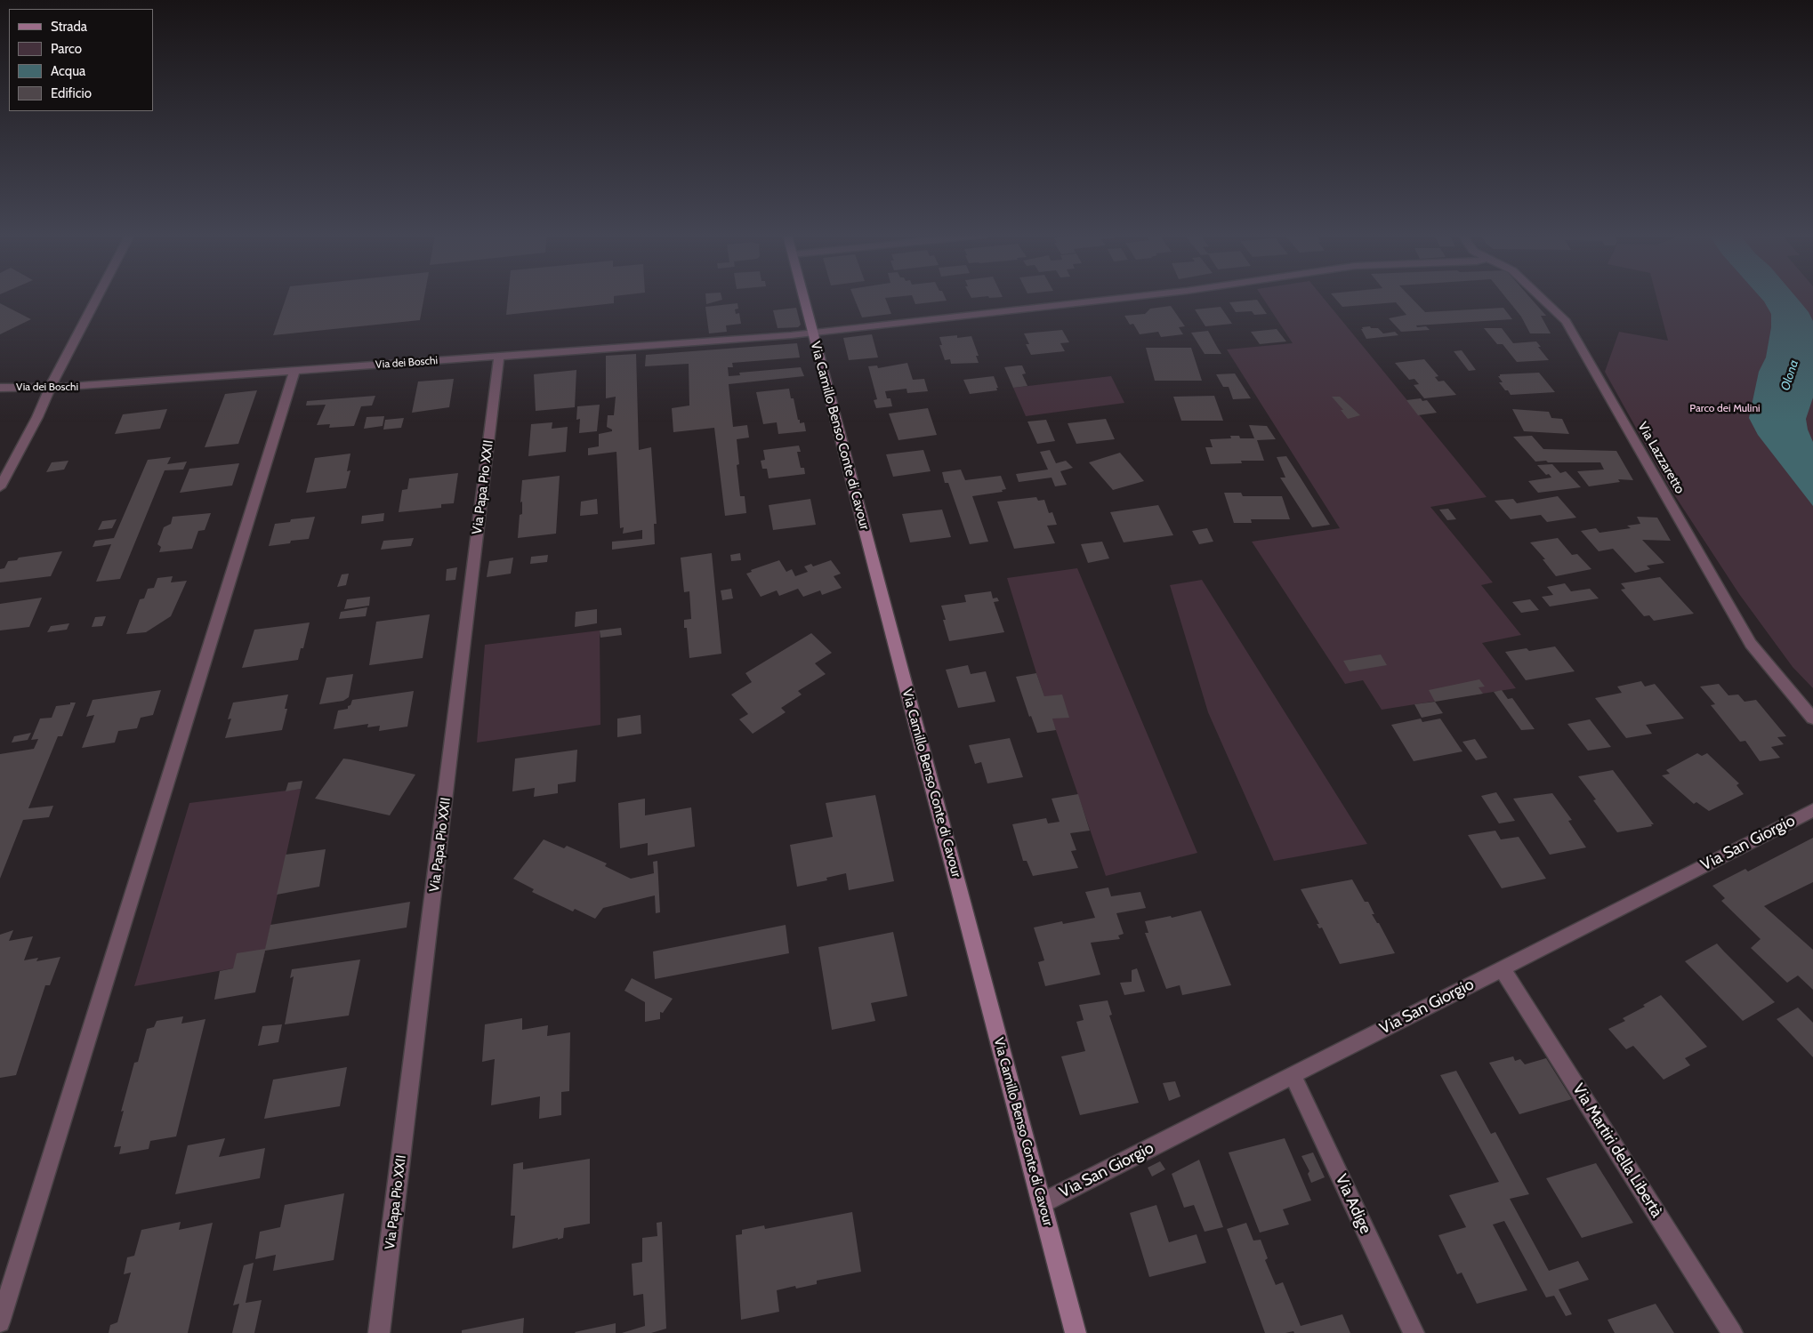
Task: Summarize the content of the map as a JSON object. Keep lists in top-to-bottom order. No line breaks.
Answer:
{"streets":{"street":["Via dei Boschi","Via Camillo Benso Conte di Cavour","Via Lazzaretto","Via Papa Pio XXII","Via San Giorgio","Via Martiri della Libertà","Via Adige"]},"crossings":[["Via dei Boschi","Via Camillo Benso Conte di Cavour"],["Via dei Boschi","Via Papa Pio XXII"],["Via Camillo Benso Conte di Cavour","Via San Giorgio"],["Via San Giorgio","Via Martiri della Libertà"],["Via San Giorgio","Via Adige"]],"water":["Olona"],"parks":["Parco dei Mulini"],"legend":["Strada","Parco","Acqua","Edificio"]}
